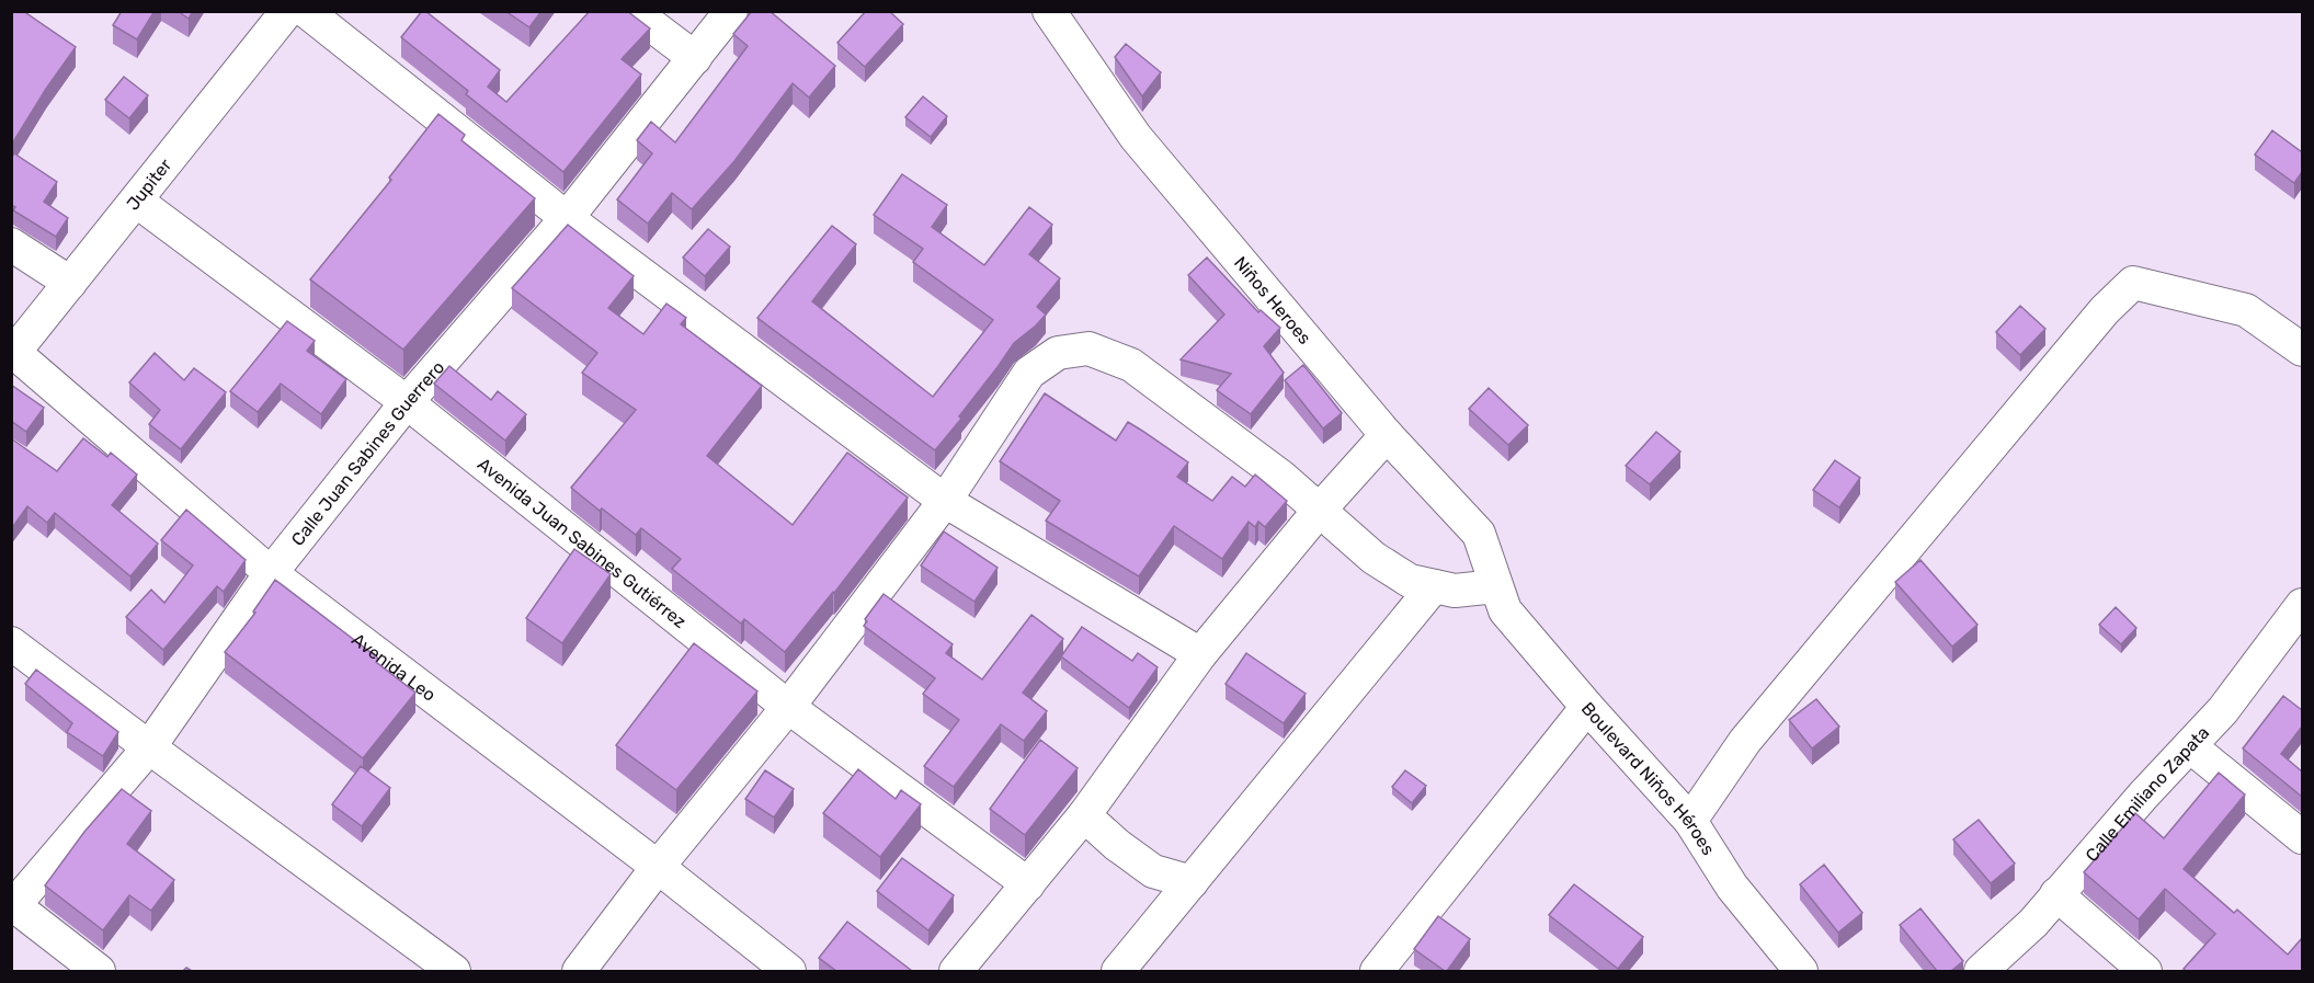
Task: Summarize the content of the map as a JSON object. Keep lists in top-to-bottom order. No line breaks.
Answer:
{"streets":{"street":["Jupiter","Niños Heroes","Calle Juan Sabines Guerrero","Avenida Juan Sabines Gutiérrez","Avenida Leo","Boulevard Niños Héroes","Calle Emiliano Zapata"]},"crossings":[["Jupiter","Avenida Juan Sabines Gutiérrez"],["Jupiter","Avenida Leo"],["Niños Heroes","Boulevard Niños Héroes"],["Calle Juan Sabines Guerrero","Avenida Juan Sabines Gutiérrez"],["Calle Juan Sabines Guerrero","Avenida Leo"]]}
